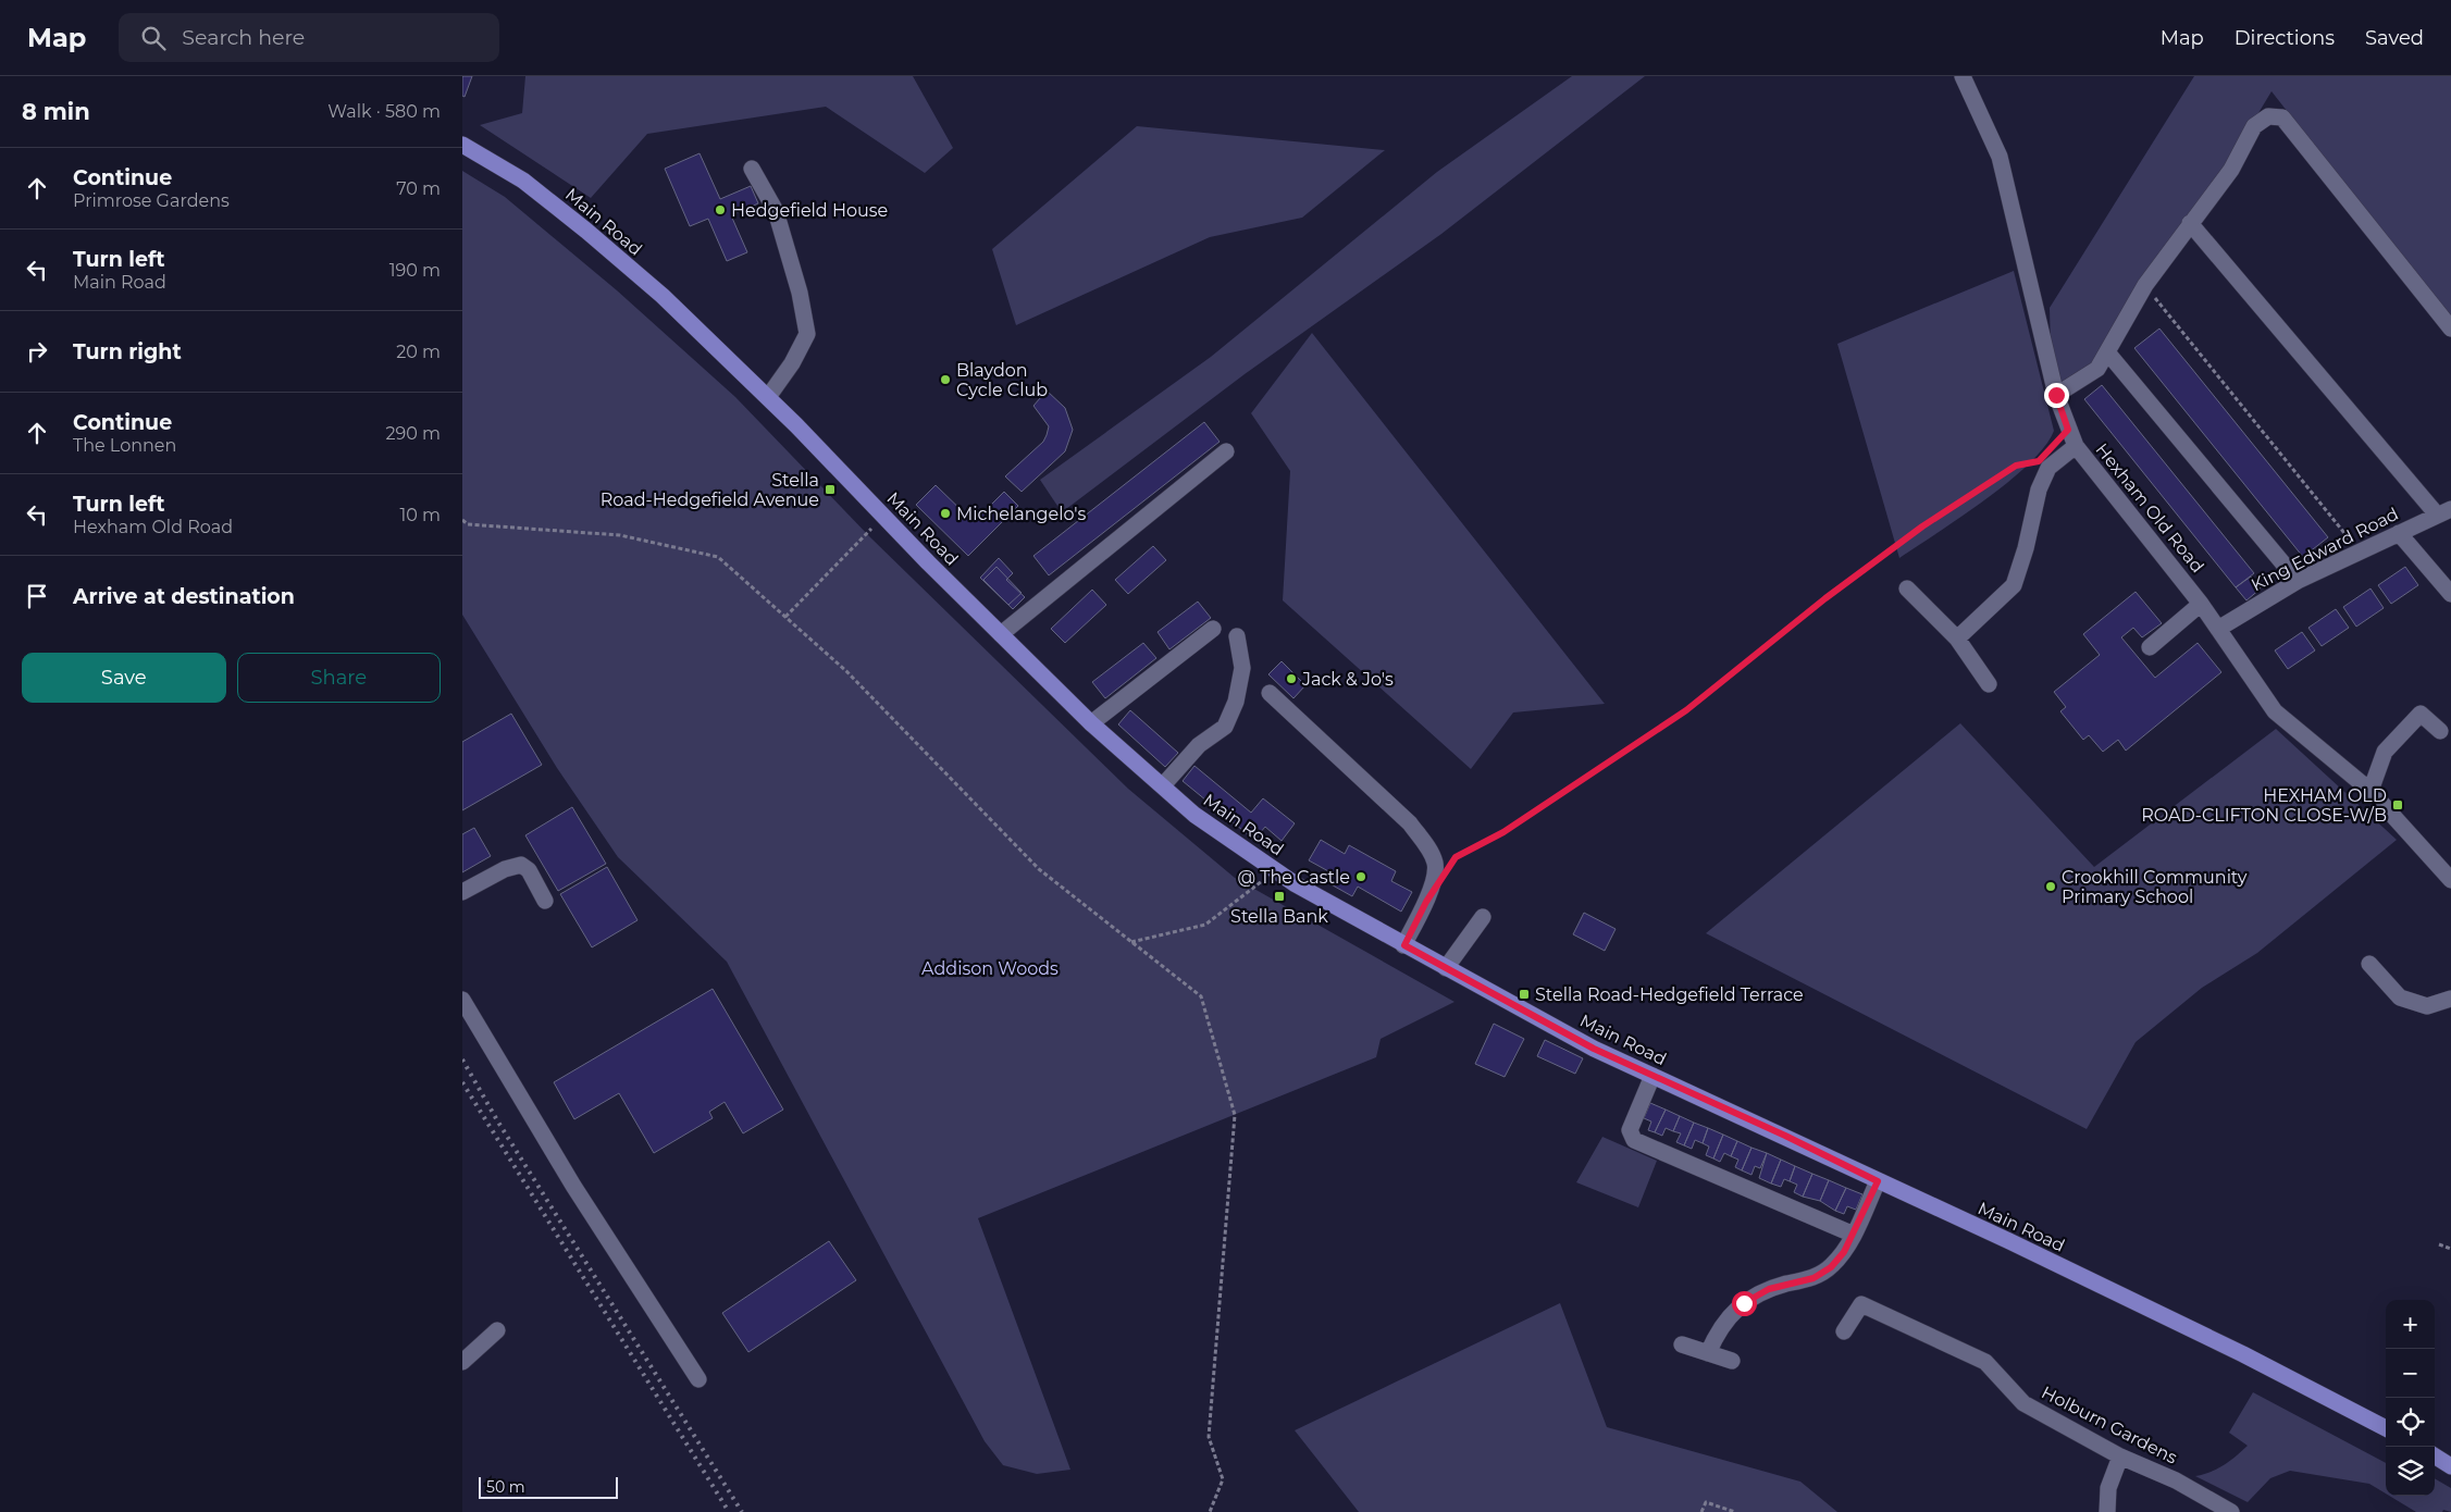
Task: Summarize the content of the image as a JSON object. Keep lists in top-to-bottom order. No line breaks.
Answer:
{"streets":{"main road":["Main Road"],"street":["Hexham Old Road","King Edward Road","Holburn Gardens"]},"crossings":[["Hexham Old Road","King Edward Road"]],"parks":["Addison Woods"],"places":{"other":["Hedgefield House","Blaydon Cycle Club","Michelangelo's","Jack & Jo's","@ The Castle","Crookhill Community Primary School"],"transit":["Stella Road-Hedgefield Avenue","HEXHAM OLD ROAD-CLIFTON CLOSE-W/B","Stella Bank","Stella Road-Hedgefield Terrace"]},"scale_bar":"50 m","page":{"header":"Map","search":"Search here","nav":["Map","Directions","Saved"],"heading":["8 min","Walk · 580 m"],"list":[["Continue","Primrose Gardens","70 m"],["Turn left","Main Road","190 m"],["Turn right","20 m"],["Continue","The Lonnen","290 m"],["Turn left","Hexham Old Road","10 m"],"Arrive at destination"],"buttons":["Save","Share"],"map_buttons":["+","−"],"scale":"50 m"}}
